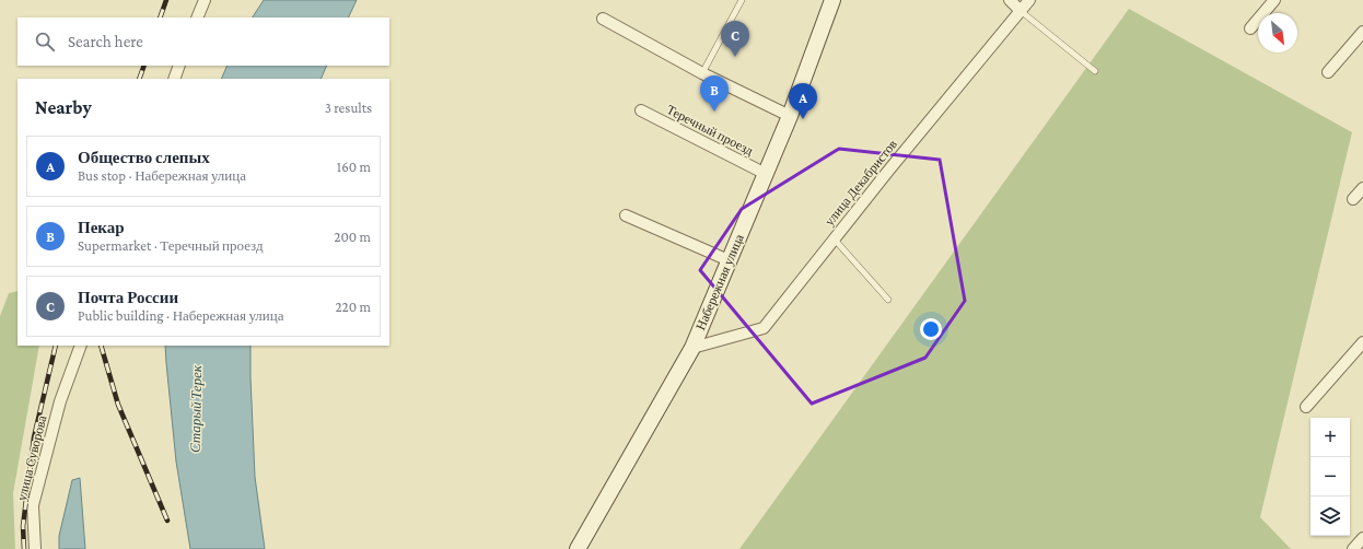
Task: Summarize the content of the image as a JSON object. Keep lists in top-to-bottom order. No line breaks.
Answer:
{"streets":{"main road":["Набережная улица"],"street":["Теречный проезд","улица Декабристов","улица Суворова"]},"crossings":[["Теречный проезд","Набережная улица"],["улица Декабристов","Набережная улица"]],"water":["Старый Терек"],"north":"bottom right","page":{"search":"Search here","pins":["C","B","A"],"heading":["Nearby","3 results"],"list":[{"mark":"A","name":"Общество слепых","note":"Bus stop · Набережная улица","value":"160 m"},{"mark":"B","name":"Пекар","note":"Supermarket · Теречный проезд","value":"200 m"},{"mark":"C","name":"Почта России","note":"Public building · Набережная улица","value":"220 m"}],"map_buttons":["+","−"]}}
